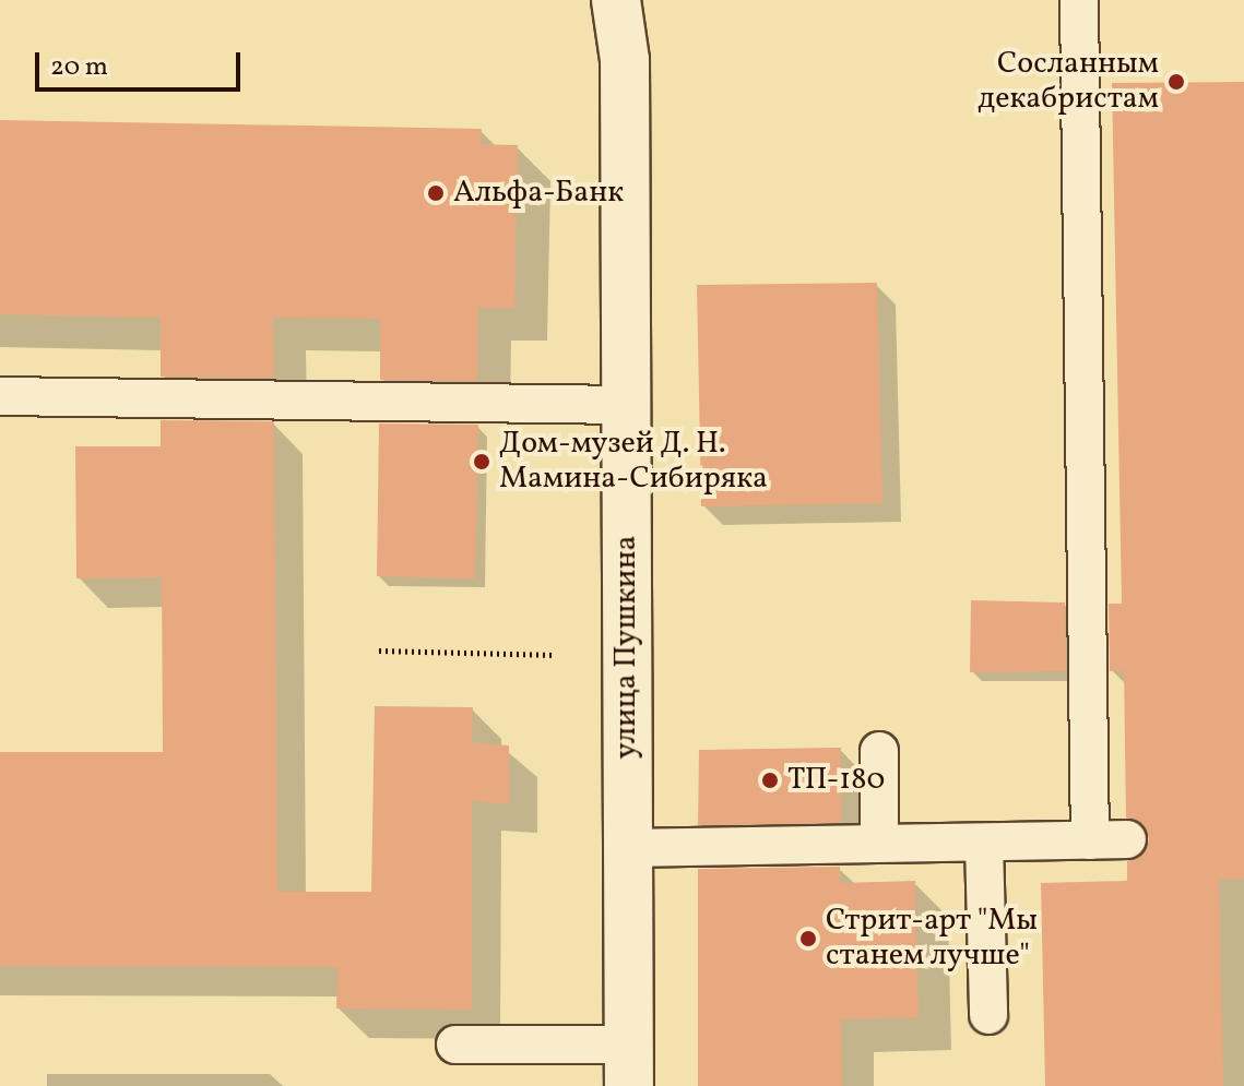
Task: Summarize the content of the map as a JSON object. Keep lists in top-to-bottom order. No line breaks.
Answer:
{"streets":{"street":["улица Пушкина"]},"places":["Сосланным декабристам","Альфа-Банк","Дом-музей Д. Н. Мамина-Сибиряка","ТП-180","Стрит-арт \"Мы станем лучше\""],"scale_bar":"20 m"}
